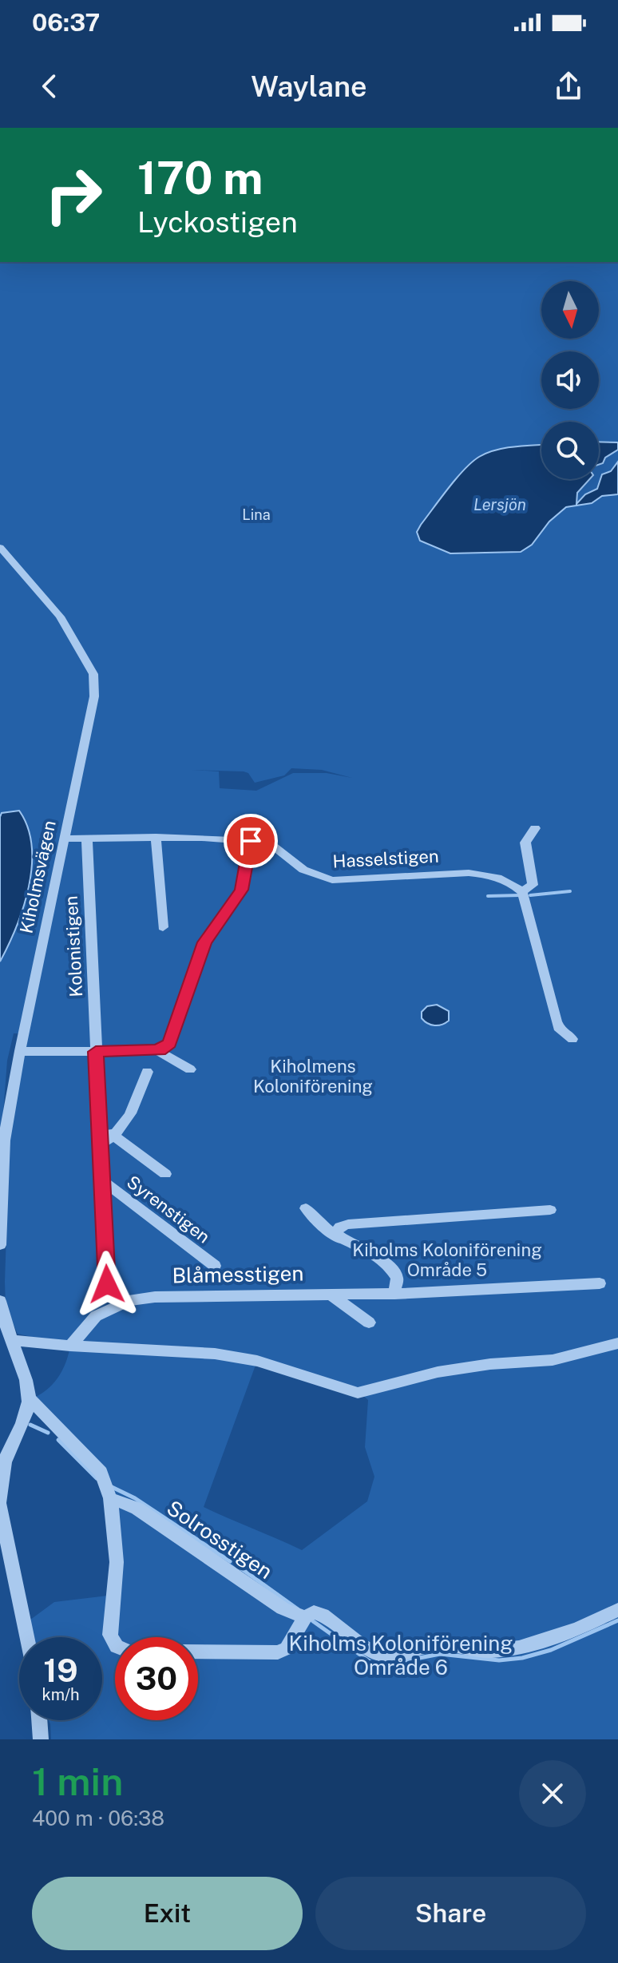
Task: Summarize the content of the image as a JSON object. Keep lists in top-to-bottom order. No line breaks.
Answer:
{"streets":{"street":["Hasselstigen","Kiholmsvägen","Kolonistigen","Syrenstigen","Blåmesstigen","Solrosstigen"]},"crossings":[["Hasselstigen","Kiholmsvägen"],["Hasselstigen","Kolonistigen"],["Kolonistigen","Syrenstigen"]],"water":["Lersjön"],"parks":["Lina","Kiholmens Koloniförening","Kiholms Koloniförening Område 5","Kiholms Koloniförening Område 6"],"north":"bottom","page":{"status":"06:37","header":"Waylane","turn":["170 m","Lyckostigen"],"speed":"19 km/h","limit":"30","heading":["1 min","400 m · 06:38"],"buttons":["Exit","Share"]}}
